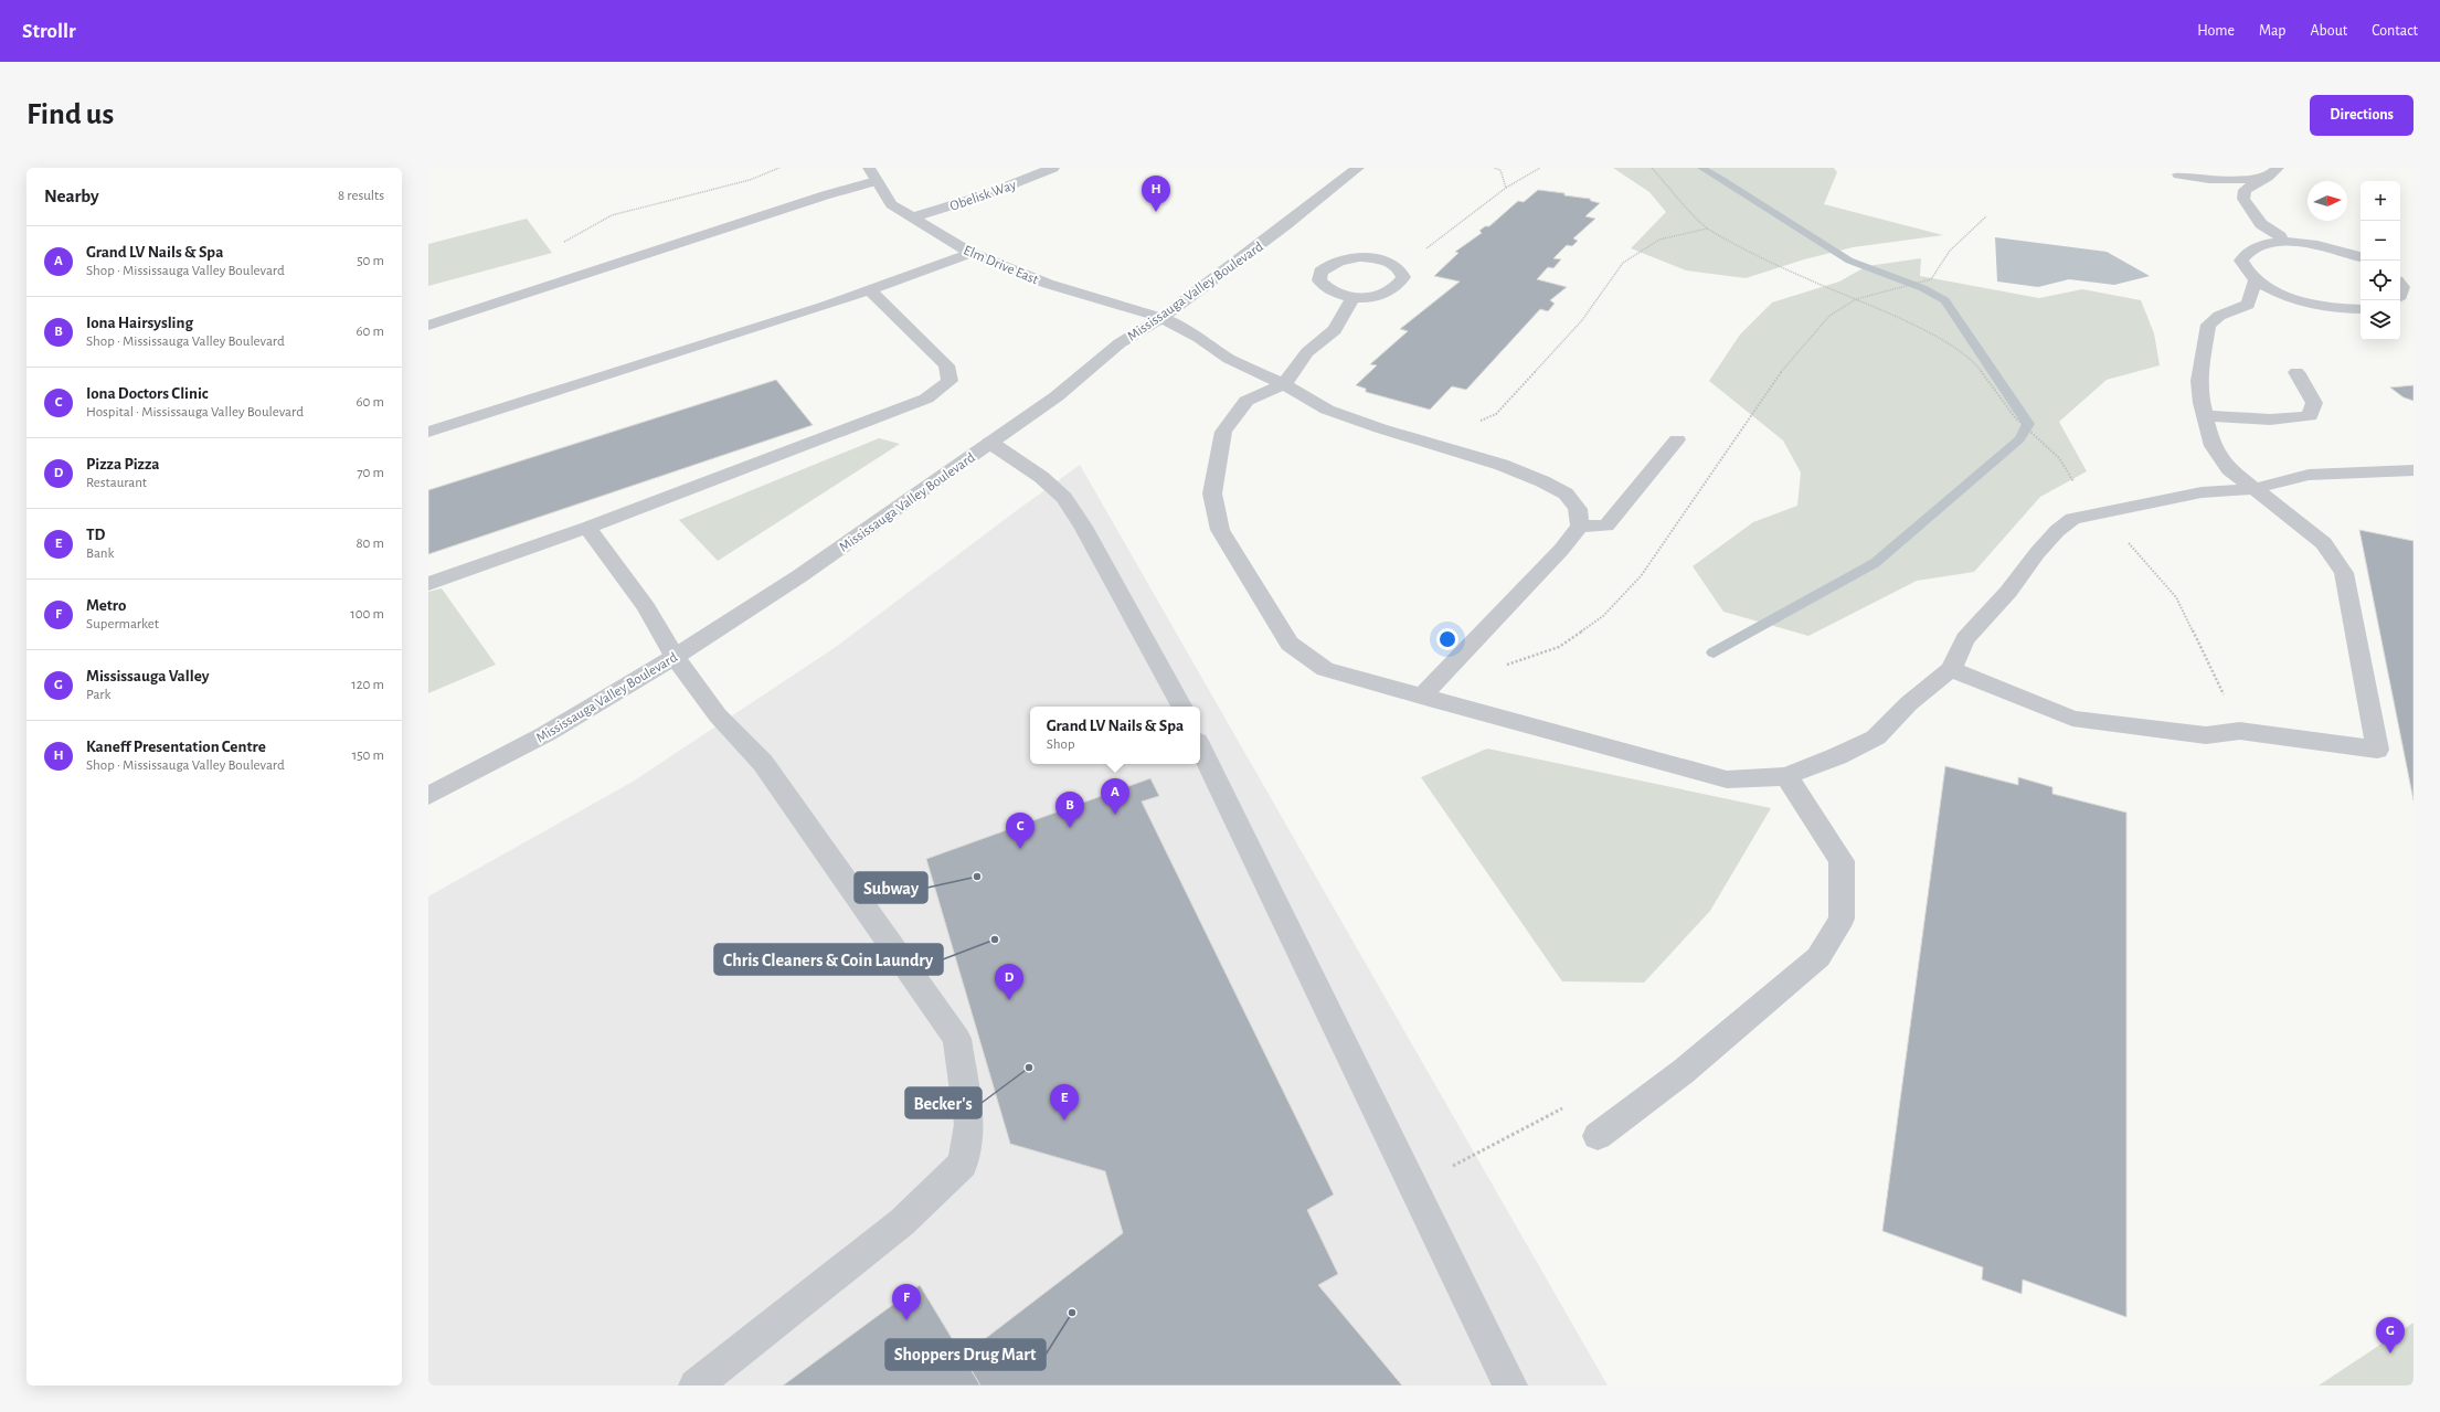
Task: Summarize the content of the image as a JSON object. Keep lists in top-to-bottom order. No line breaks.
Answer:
{"streets":{"street":["Obelisk Way","Elm Drive East","Mississauga Valley Boulevard"]},"crossings":[["Obelisk Way","Elm Drive East"],["Elm Drive East","Mississauga Valley Boulevard"]],"places":["Subway","Chris Cleaners & Coin Laundry","Becker's","Shoppers Drug Mart"],"north":"right","page":{"header":"Strollr","nav":["Home","Map","About","Contact"],"buttons":"Directions","title":"Find us","heading":["Nearby","8 results"],"pins":["H","A","B","C","D","E","F","G"],"map_buttons":["+","−"],"list":[{"mark":"A","name":"Grand LV Nails & Spa","note":"Shop · Mississauga Valley Boulevard","value":"50 m"},{"mark":"B","name":"Iona Hairsysling","note":"Shop · Mississauga Valley Boulevard","value":"60 m"},{"mark":"C","name":"Iona Doctors Clinic","note":"Hospital · Mississauga Valley Boulevard","value":"60 m"},{"mark":"D","name":"Pizza Pizza","note":"Restaurant","value":"70 m"},{"mark":"E","name":"TD","note":"Bank","value":"80 m"},{"mark":"F","name":"Metro","note":"Supermarket","value":"100 m"},{"mark":"G","name":"Mississauga Valley","note":"Park","value":"120 m"},{"mark":"H","name":"Kaneff Presentation Centre","note":"Shop · Mississauga Valley Boulevard","value":"150 m"}],"popup":["Grand LV Nails & Spa","Shop"]}}
